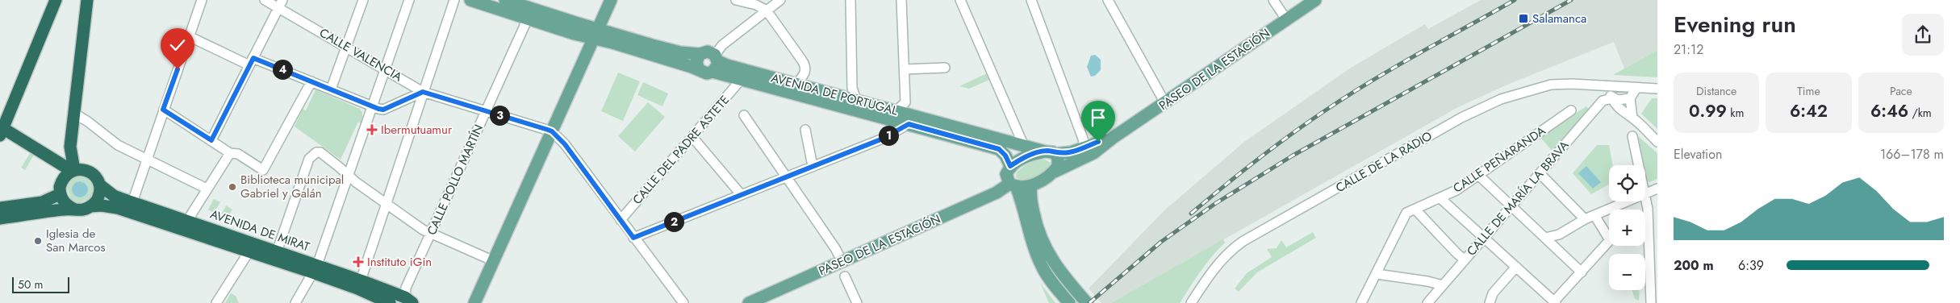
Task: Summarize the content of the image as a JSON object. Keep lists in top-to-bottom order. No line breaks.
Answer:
{"streets":{"highway":["AVENIDA DE MIRAT"],"main road":["PASEO DE LA ESTACIÓN","AVENIDA DE PORTUGAL"],"street":["CALLE VALENCIA","CALLE DEL PADRE ASTETE","CALLE PEÑARANDA","CALLE DE LA RADIO","CALLE POLLO MARTÍN","CALLE DE MARÍA LA BRAVA"]},"crossings":[["CALLE VALENCIA","CALLE POLLO MARTÍN"],["PASEO DE LA ESTACIÓN","AVENIDA DE PORTUGAL"],["AVENIDA DE PORTUGAL","CALLE DEL PADRE ASTETE"],["CALLE POLLO MARTÍN","AVENIDA DE MIRAT"]],"places":{"transit":["Salamanca"],"health":["Ibermutuamur","Instituto iGin"],"other":["Biblioteca municipal Gabriel y Galán","Iglesia de San Marcos"]},"scale_bar":"50 m","page":{"heading":["Evening run","21:12"],"pins":["4","3","1","2"],"stats":[["Distance","0.99 km"],["Time","6:42"],["Pace","6:46 /km"]],"chart":["Elevation","166–178 m"],"map_buttons":["+","−"],"list":[{"name":"200 m","note":"6:39"}],"scale":"50 m"}}
